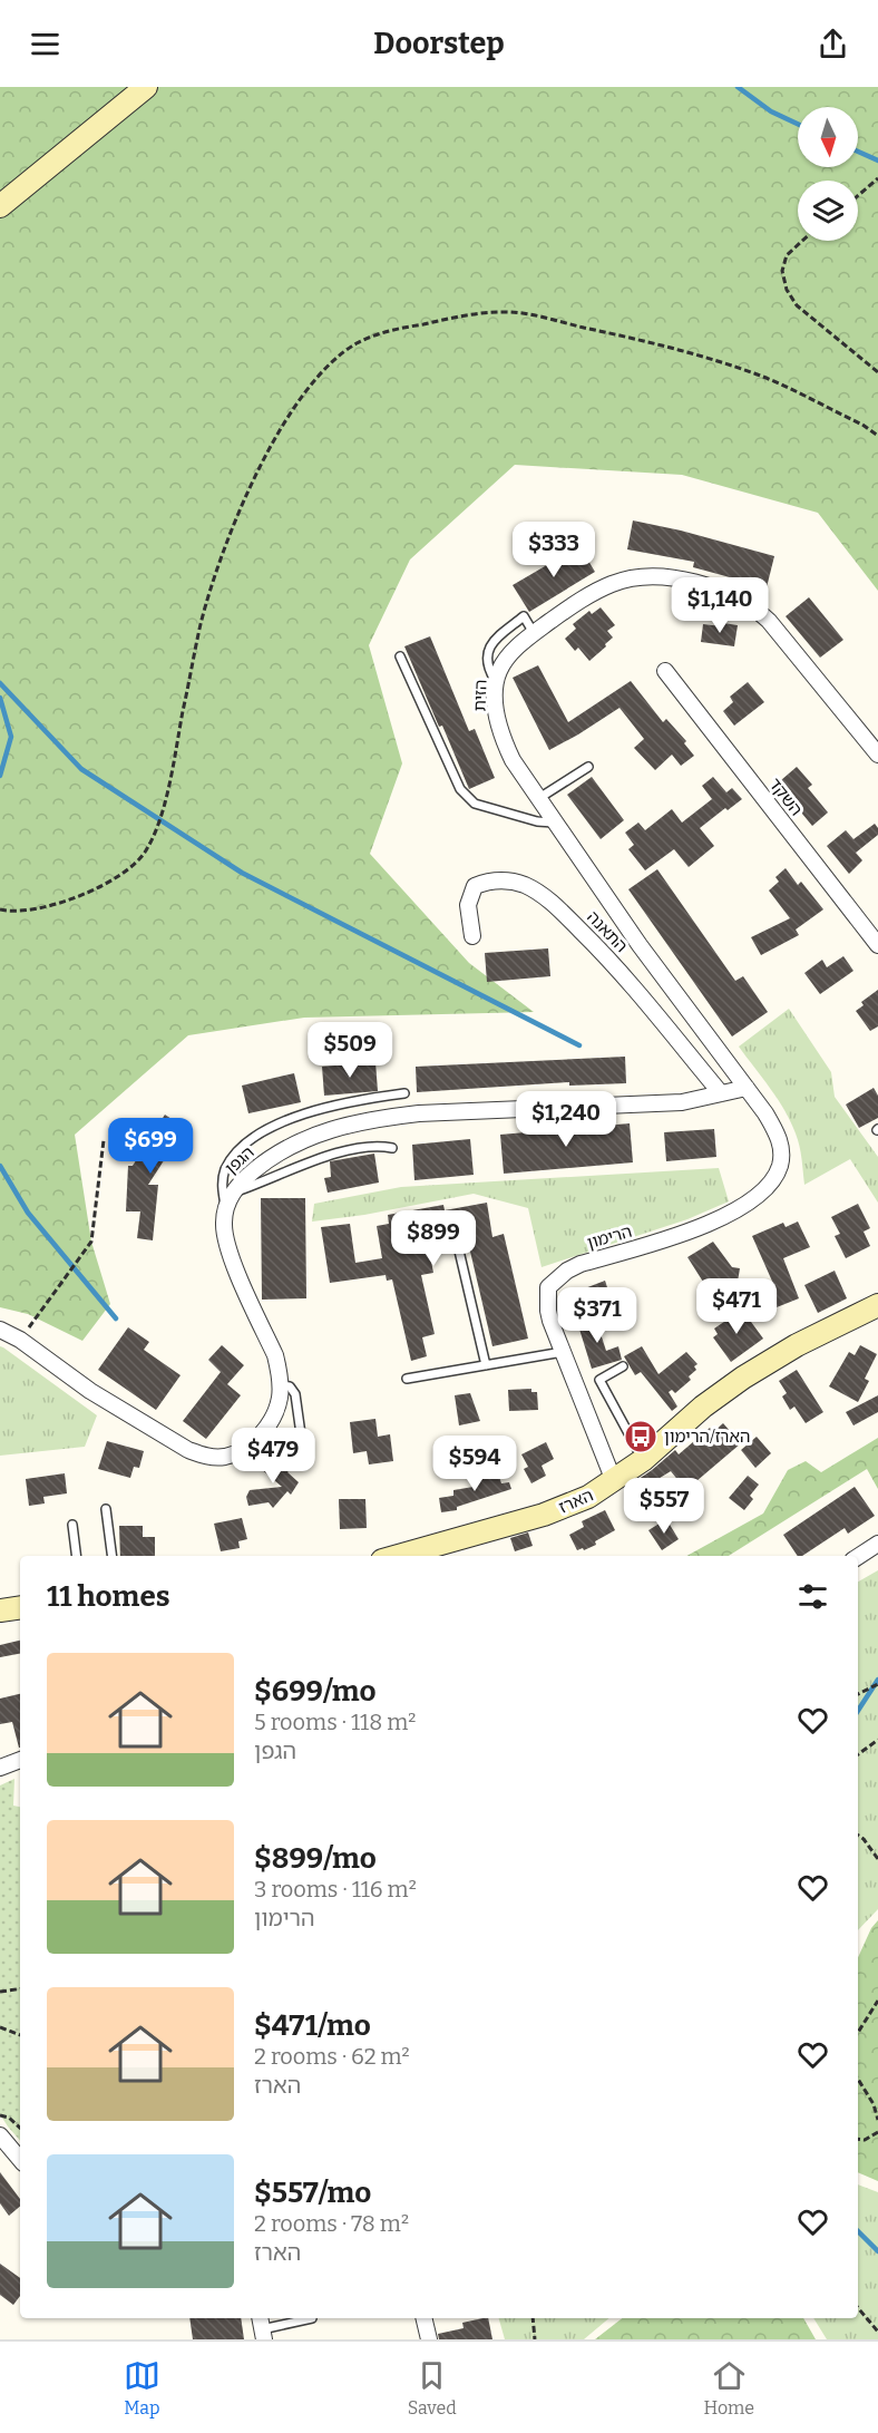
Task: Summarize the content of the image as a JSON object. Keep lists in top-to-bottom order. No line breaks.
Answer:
{"streets":{"street":["הזית","השקד","התאנה","הגפן","הרימון","הארז"]},"crossings":[["הזית","הגפן"],["הזית","הרימון"],["התאנה","הגפן"],["הגפן","הרימון"],["הרימון","הארז"]],"places":{"bus stop":["הארז/הרימון"]},"north":"bottom","page":{"header":"Doorstep","price":["$333","$1,140","$509","$1,240","$699","$899","$471","$371","$479","$594","$557"],"heading":"11 homes","list":[{"name":"$699/mo","note":"5 rooms · 118 m² · הגפן"},{"name":"$899/mo","note":"3 rooms · 116 m² · הרימון"},{"name":"$471/mo","note":"2 rooms · 62 m² · הארז"},{"name":"$557/mo","note":"2 rooms · 78 m² · הארז"}],"tabs":["Map","Saved","Home"]}}
